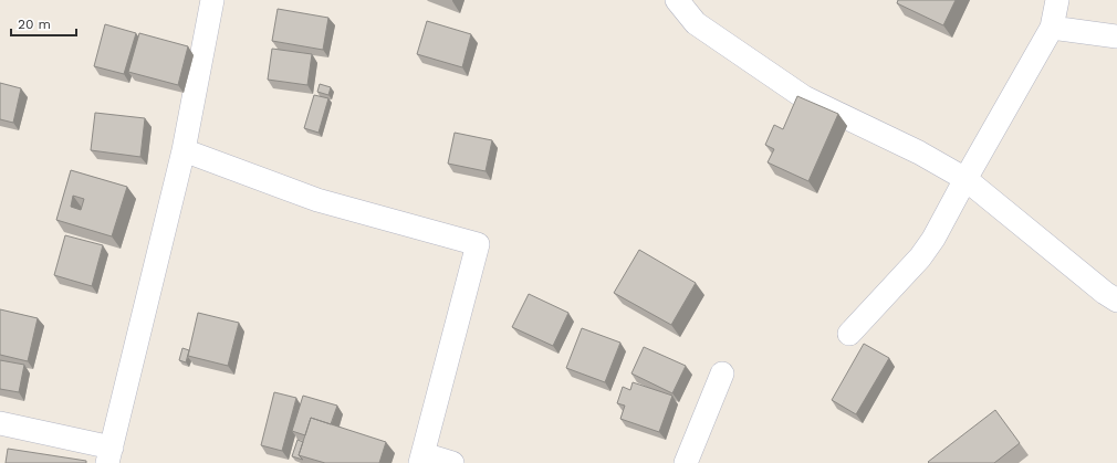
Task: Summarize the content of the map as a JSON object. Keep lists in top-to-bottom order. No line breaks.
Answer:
{"scale_bar":"20 m"}
